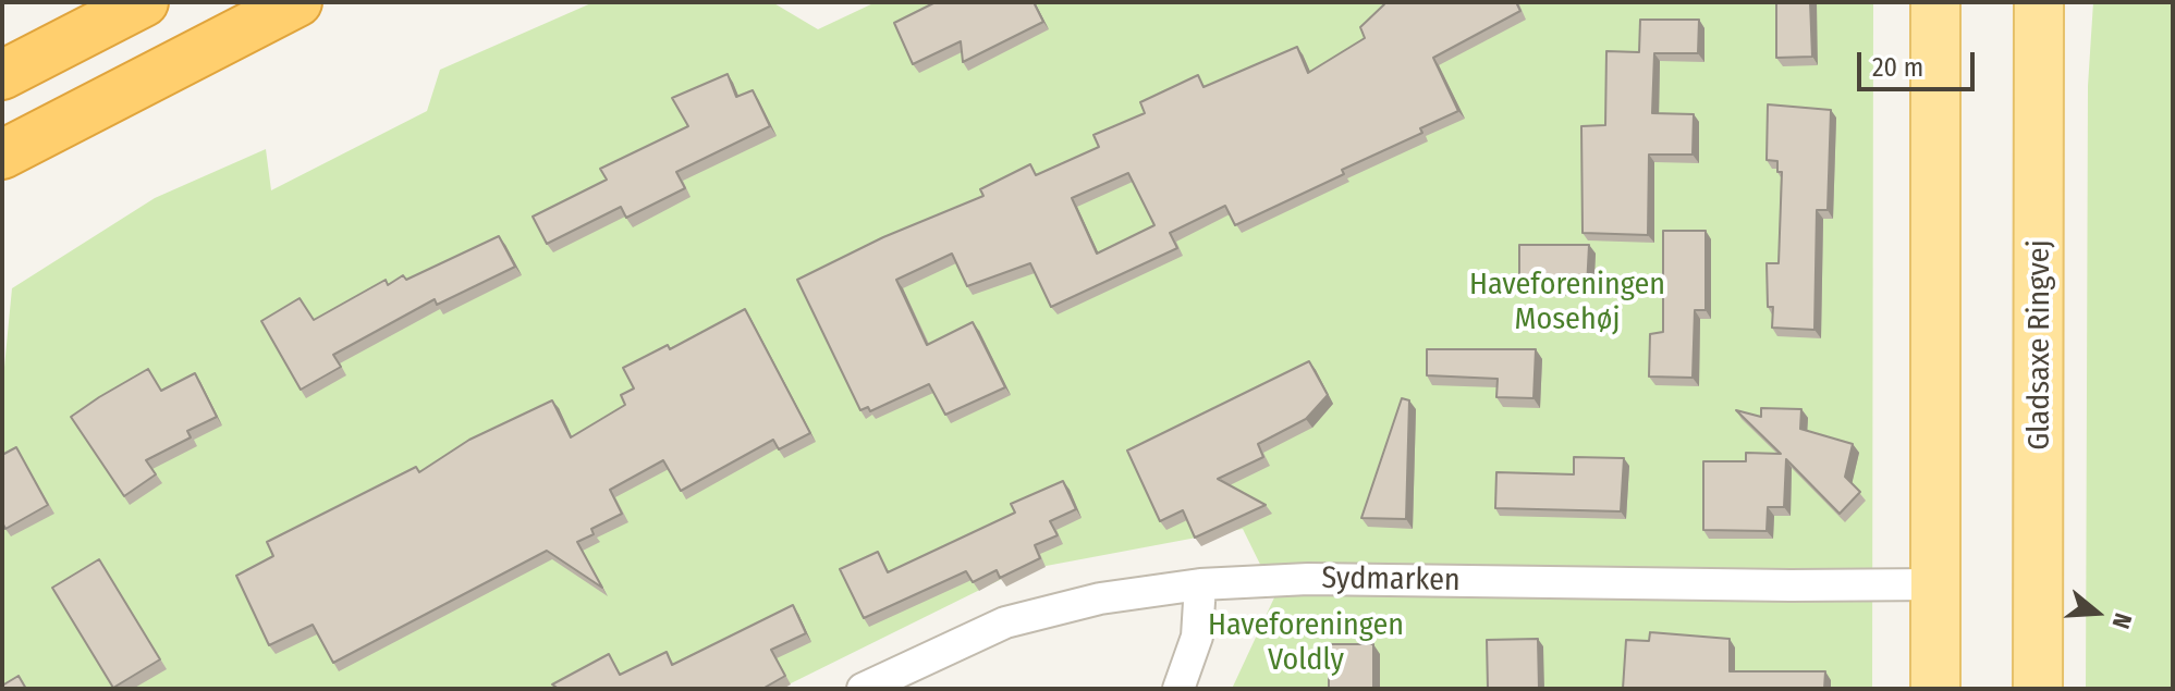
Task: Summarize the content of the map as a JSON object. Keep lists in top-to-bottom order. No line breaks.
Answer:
{"streets":{"main road":["Gladsaxe Ringvej"],"street":["Sydmarken"]},"parks":["Haveforeningen Mosehøj","Haveforeningen Voldly"],"scale_bar":"20 m","north":"right"}
